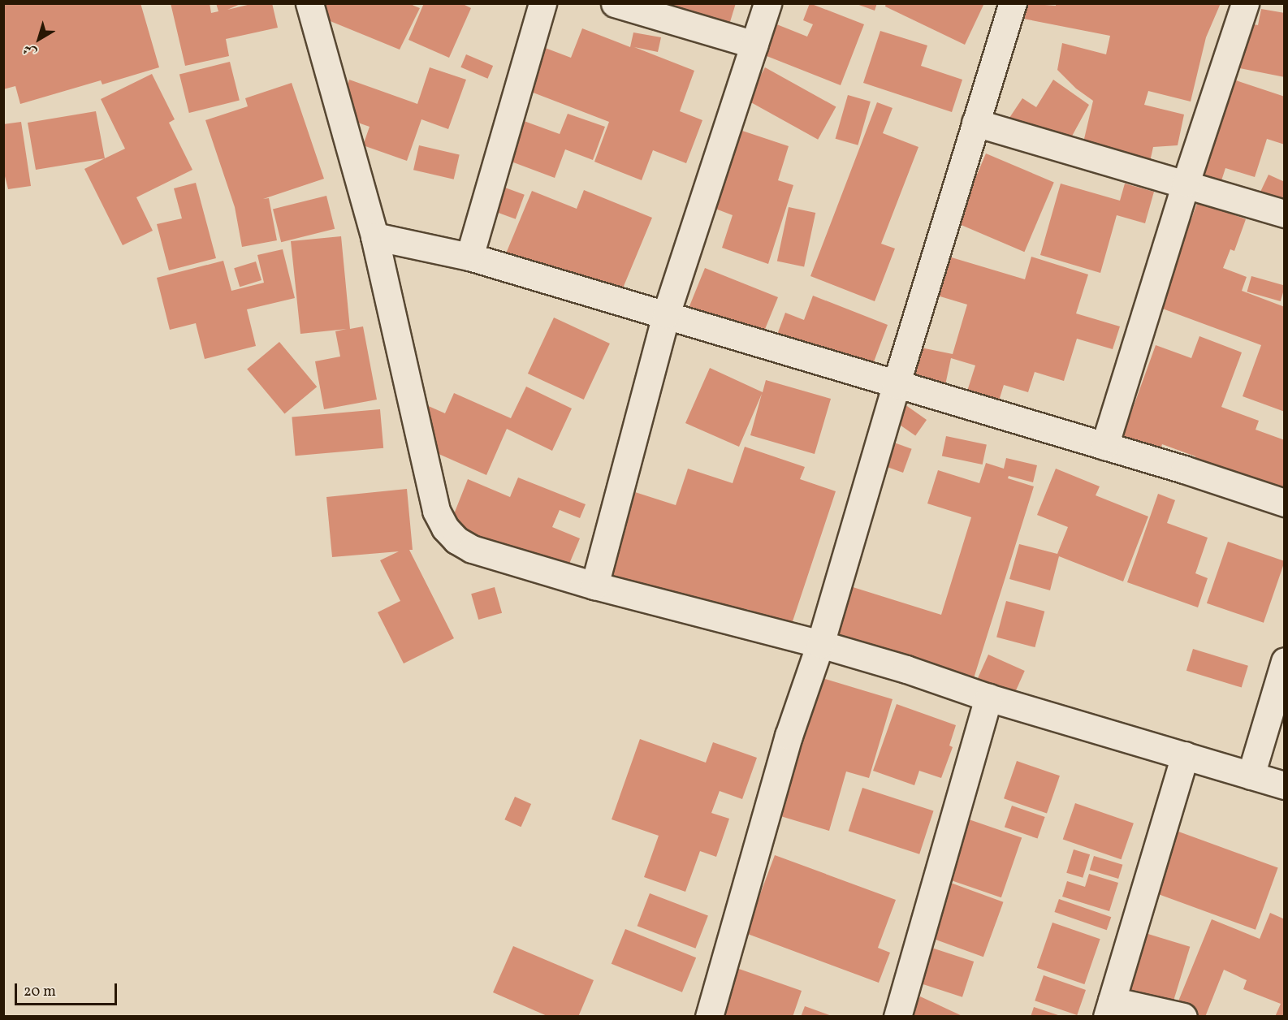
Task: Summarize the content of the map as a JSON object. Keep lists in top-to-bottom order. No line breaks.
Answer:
{"scale_bar":"20 m","north":"bottom left"}
